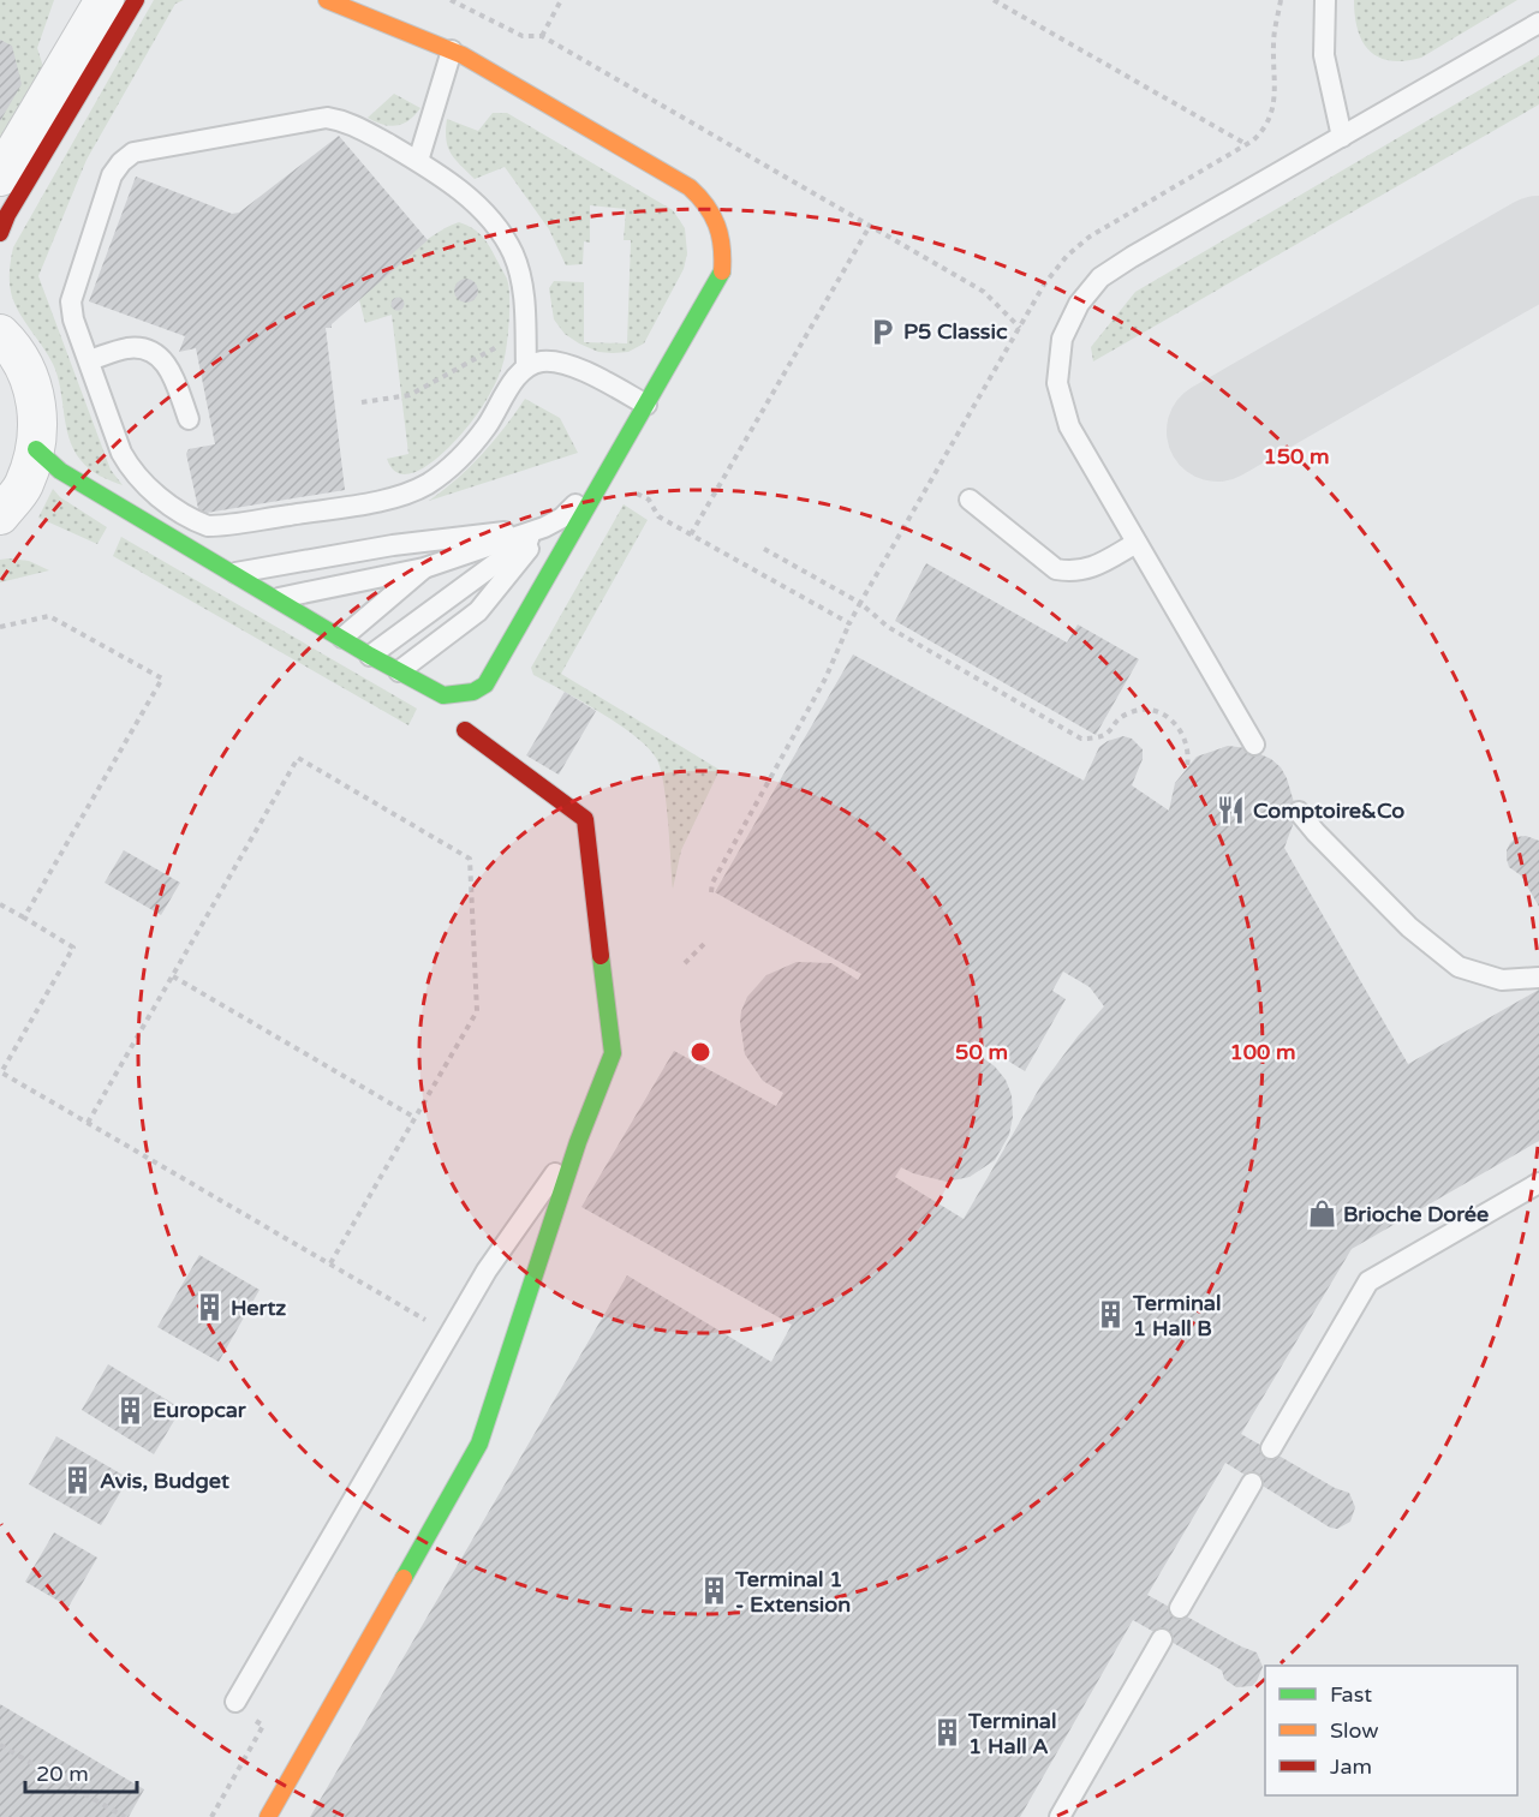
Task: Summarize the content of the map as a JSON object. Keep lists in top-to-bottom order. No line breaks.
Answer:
{"places":{"parking":["P5 Classic"],"restaurant":["Comptoire&Co"],"shop":["Brioche Dorée"],"building":["Hertz","Terminal 1 Hall B","Europcar","Avis, Budget","Terminal 1 - Extension","Terminal 1 Hall A"]},"legend":["Fast","Slow","Jam"],"scale_bar":"20 m","rings":["150 m","50 m","100 m"]}
